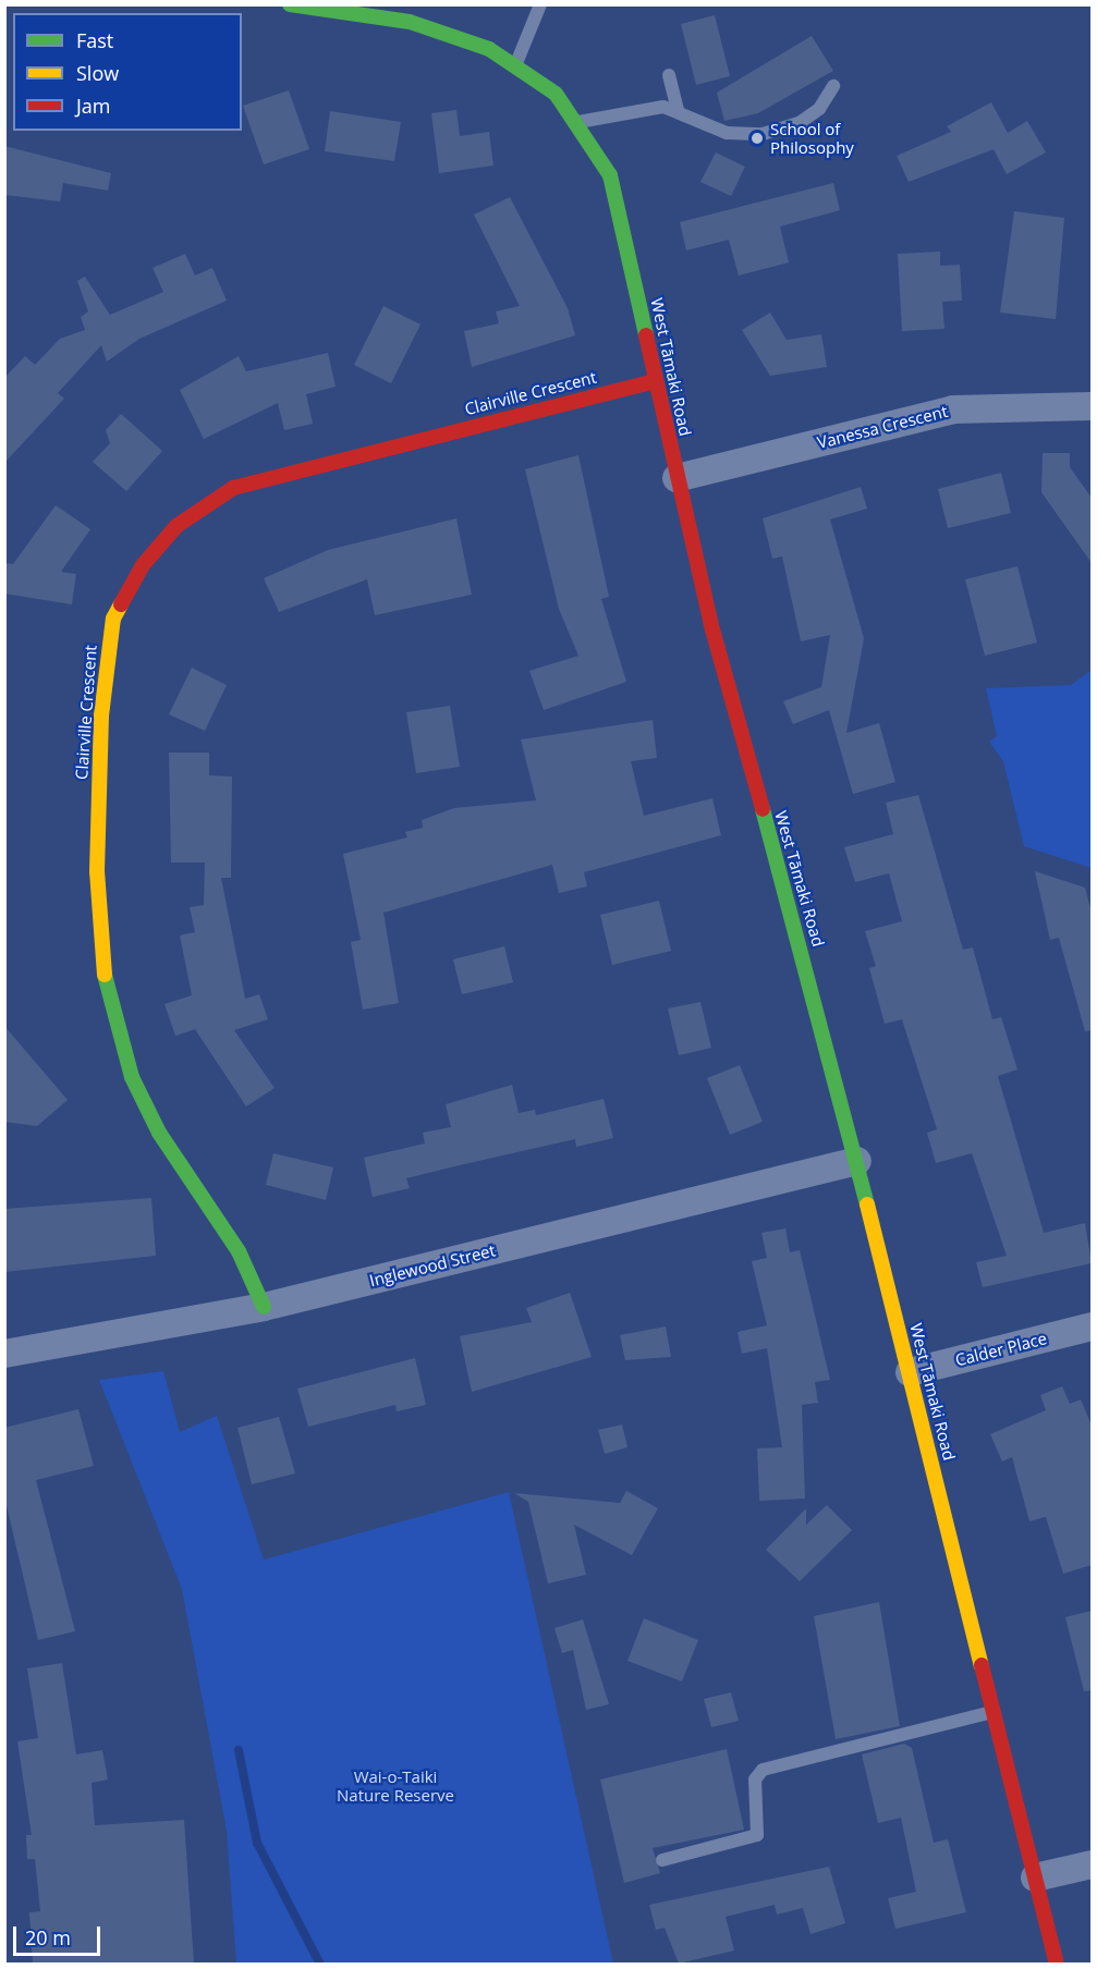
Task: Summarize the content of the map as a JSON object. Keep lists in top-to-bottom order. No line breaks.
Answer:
{"streets":{"street":["West Tāmaki Road","Clairville Crescent","Vanessa Crescent","Inglewood Street","Calder Place"]},"crossings":[["West Tāmaki Road","Clairville Crescent"],["West Tāmaki Road","Vanessa Crescent"],["West Tāmaki Road","Inglewood Street"],["West Tāmaki Road","Calder Place"],["Clairville Crescent","Inglewood Street"]],"parks":["Wai-o-Taiki Nature Reserve"],"places":["School of Philosophy"],"legend":["Fast","Slow","Jam"],"scale_bar":"20 m"}
